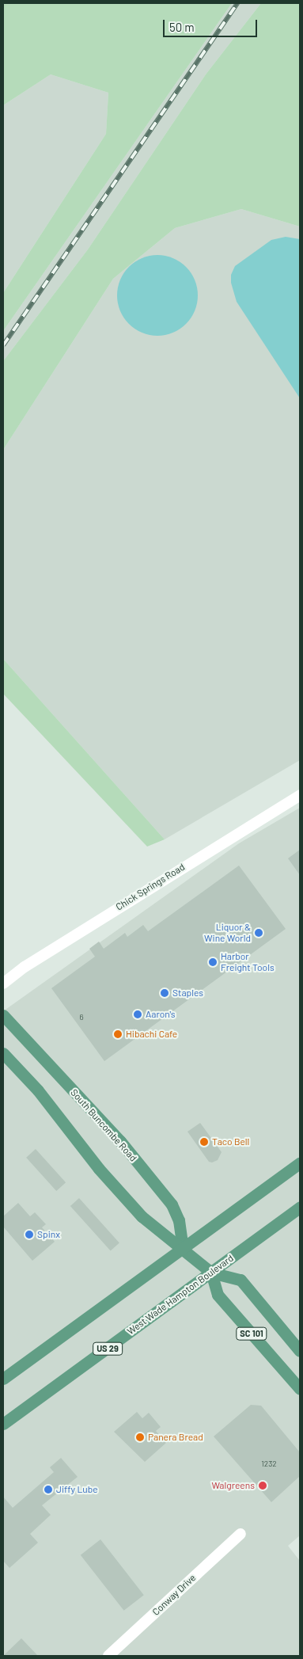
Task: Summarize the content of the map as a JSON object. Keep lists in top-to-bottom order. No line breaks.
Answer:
{"streets":{"main road":["South Buncombe Road","West Wade Hampton Boulevard","SC 101","US 29"],"street":["Chick Springs Road","Conway Drive"]},"crossings":[["West Wade Hampton Boulevard","SC 101"]],"places":["Liquor & Wine World","Harbor Freight Tools","Staples","Aaron's","Hibachi Cafe","Taco Bell","Spinx","Panera Bread","Walgreens","Jiffy Lube"],"house_numbers":["6","1232"],"scale_bar":"50 m"}
